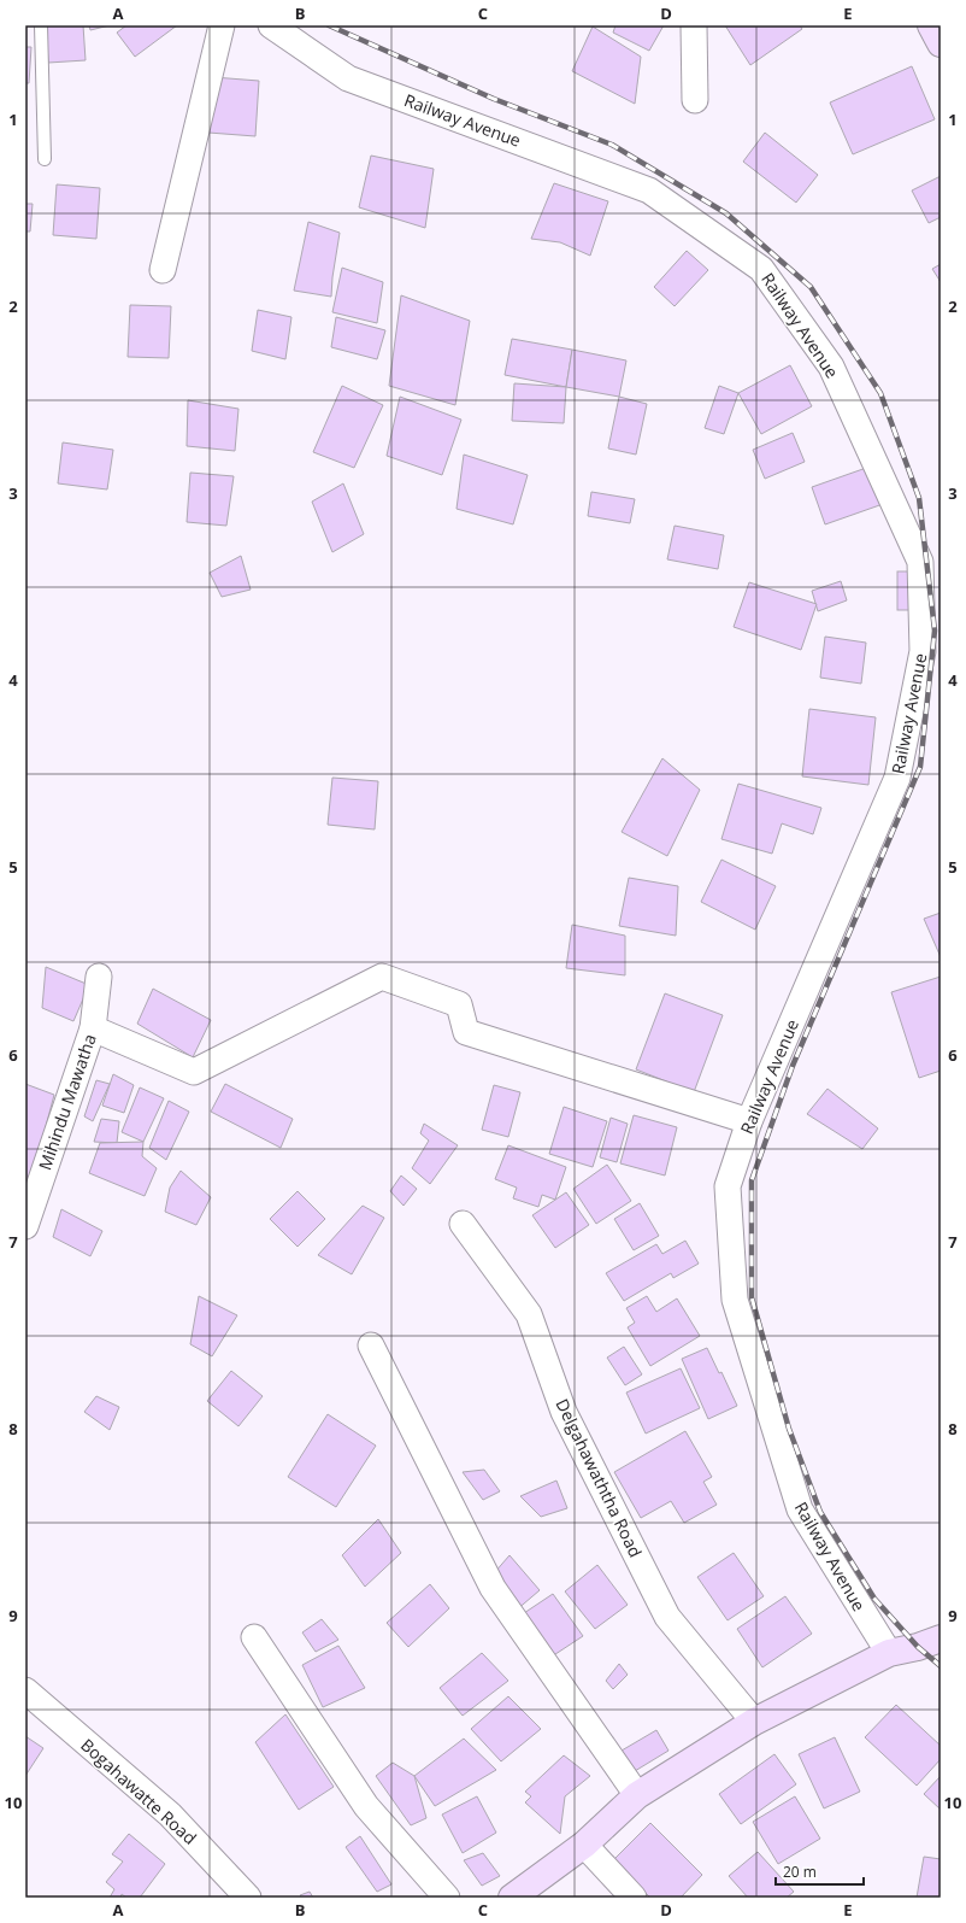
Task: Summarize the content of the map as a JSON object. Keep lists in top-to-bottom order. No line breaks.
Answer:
{"streets":{"street":["Railway Avenue","Mihindu Mawatha","Delgahawaththa Road","Bogahawatte Road"]},"scale_bar":"20 m","grid":{"columns":["A","B","C","D","E"],"rows":["1","2","3","4","5","6","7","8","9","10"]}}
